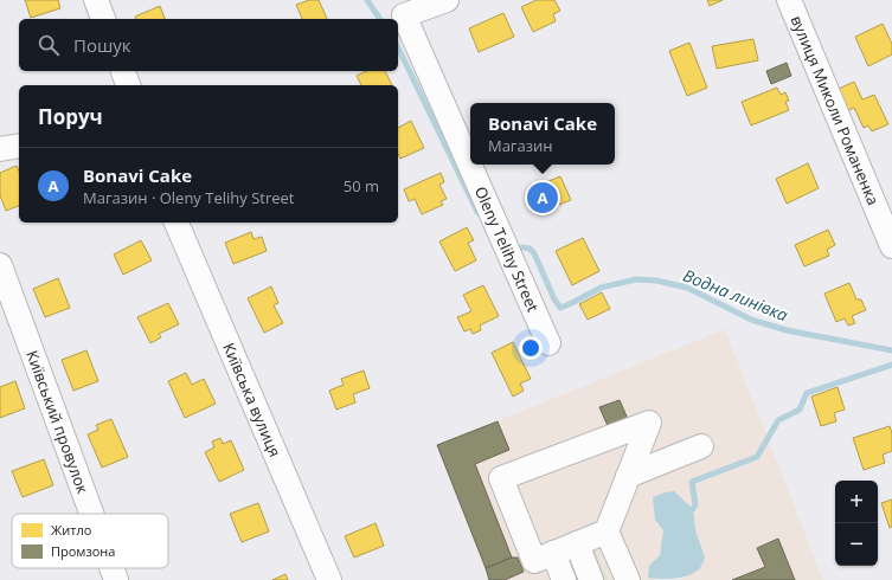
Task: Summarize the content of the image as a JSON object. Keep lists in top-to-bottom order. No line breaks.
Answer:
{"streets":{"street":["вулиця Миколи Романенка","Oleny Telihy Street","Київська вулиця","Київський провулок"]},"water":["Водна линівка"],"legend":["Житло","Промзона"],"page":{"search":"Пошук","heading":"Поруч","popup":["Bonavi Cake","Магазин"],"list":[{"mark":"A","name":"Bonavi Cake","note":"Магазин · Oleny Telihy Street","value":"50 m"}],"pins":"A","map_buttons":["+","−"]}}
